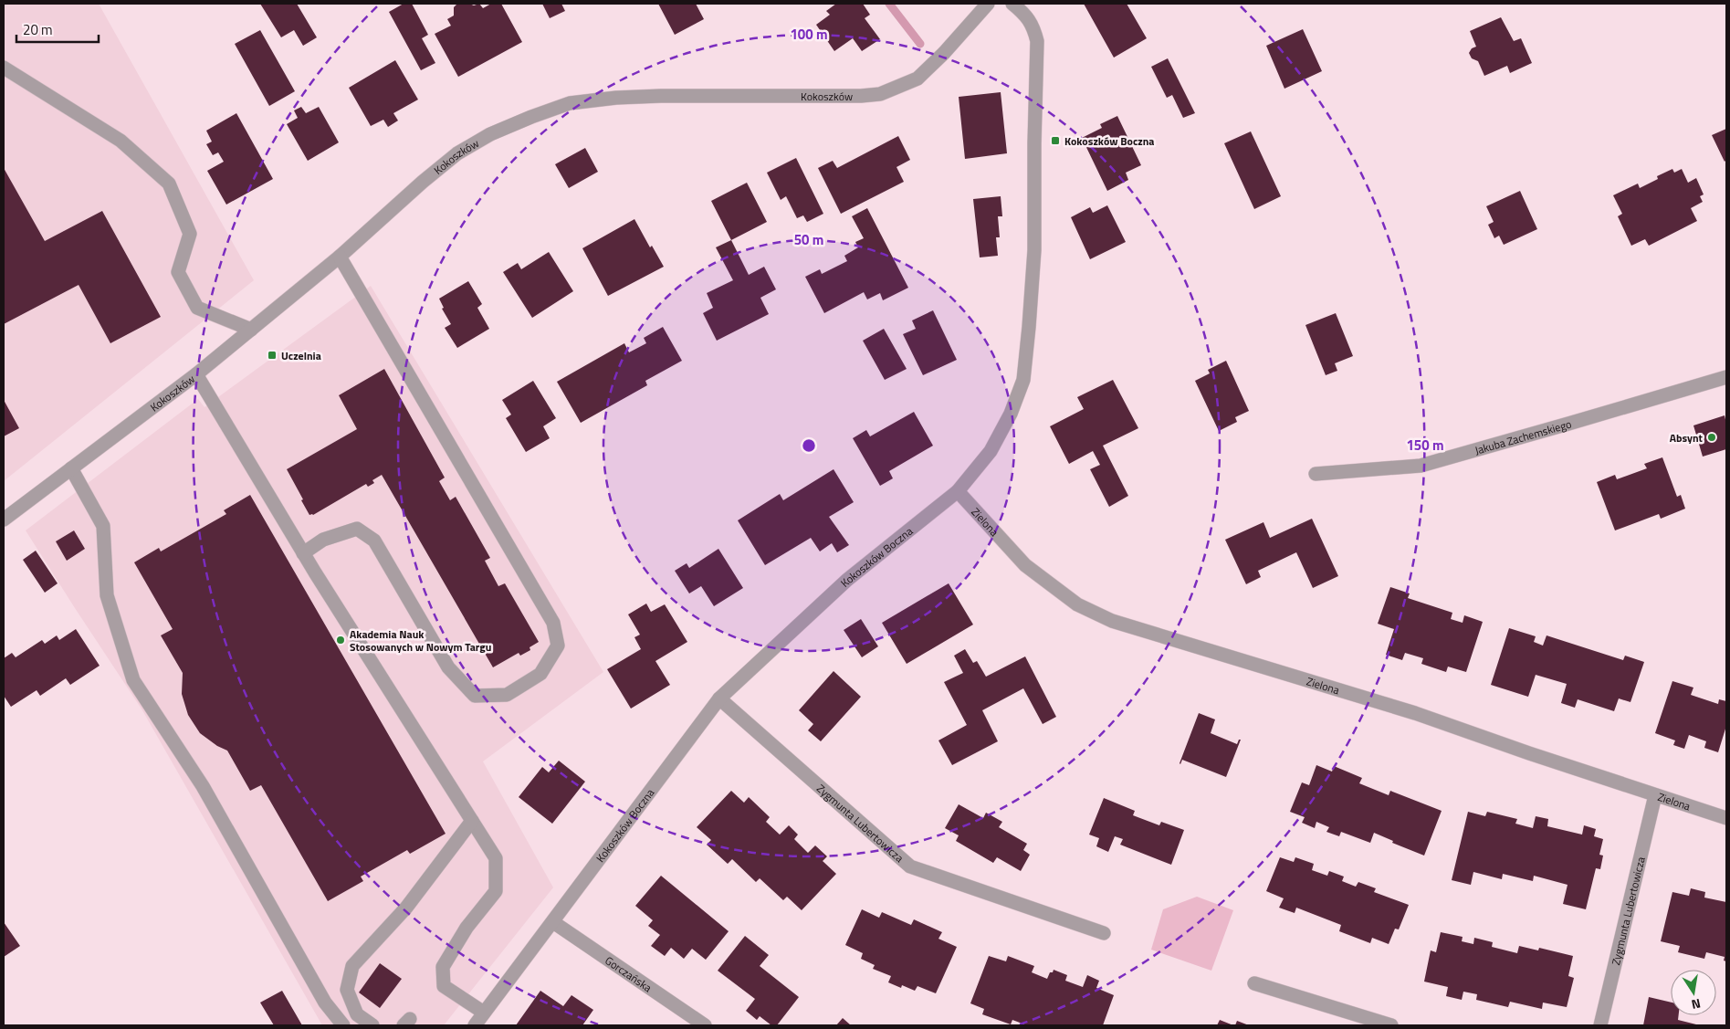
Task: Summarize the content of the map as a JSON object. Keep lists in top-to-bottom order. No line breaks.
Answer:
{"streets":{"street":["Kokoszków","Jakuba Zachemskiego","Zielona","Kokoszków Boczna","Zygmunta Lubertowicza","Gorczańska"]},"crossings":[["Zielona","Kokoszków Boczna"],["Zielona","Zygmunta Lubertowicza"],["Kokoszków Boczna","Zygmunta Lubertowicza"],["Kokoszków Boczna","Gorczańska"]],"places":{"transit":["Kokoszków Boczna","Uczelnia"],"other":["Absynt","Akademia Nauk Stosowanych w Nowym Targu"]},"scale_bar":"20 m","north":"bottom","rings":["100 m","50 m","150 m"]}
